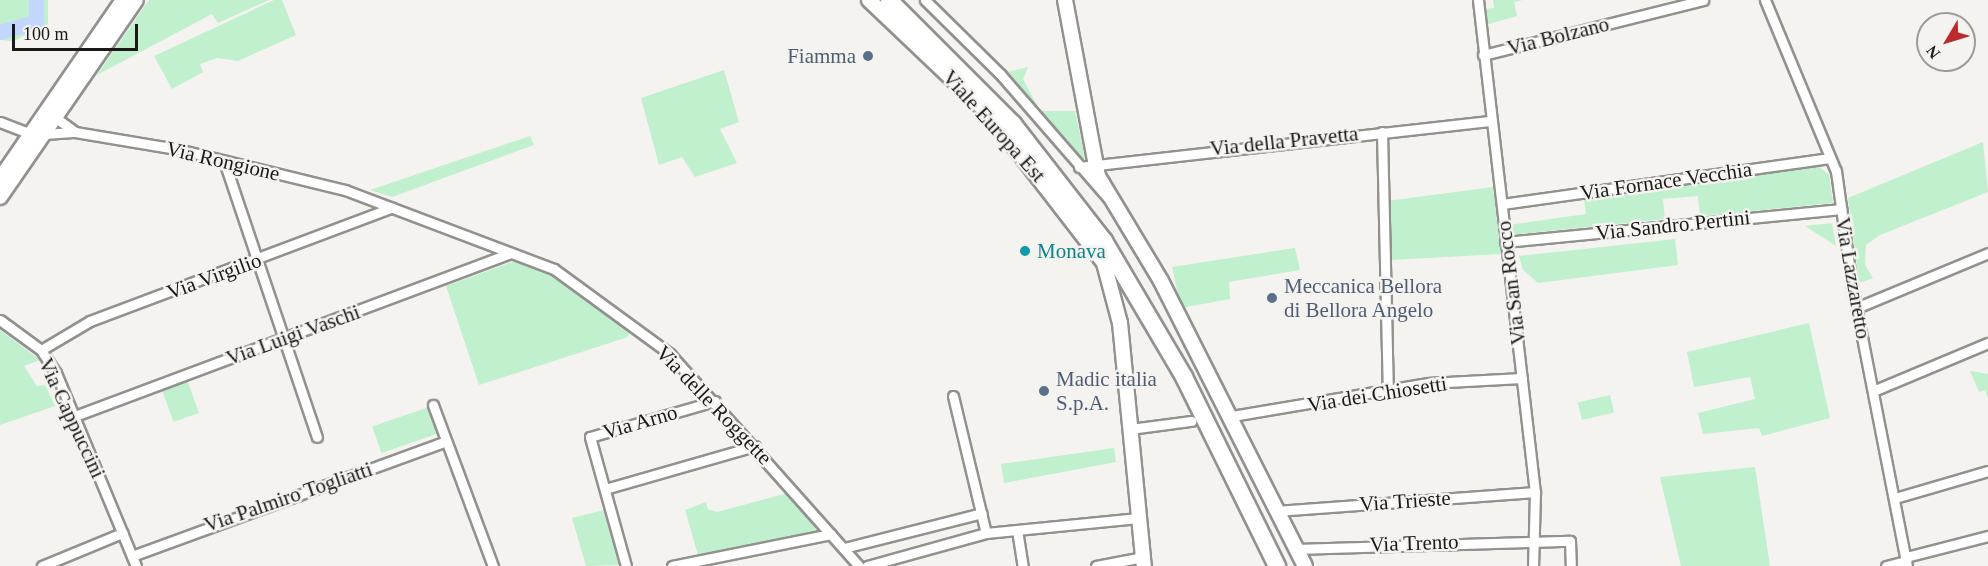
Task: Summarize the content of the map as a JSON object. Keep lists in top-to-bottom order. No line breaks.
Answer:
{"streets":{"street":["Via Bolzano","Viale Europa Est","Via della Pravetta","Via Rongione","Via Fornace Vecchia","Via Sandro Pertini","Via Virgilio","Via Lazzaretto","Via San Rocco","Via Luigi Vaschi","Via dei Chiosetti","Via delle Roggette","Via Cappuccini","Via Arno","Via Palmiro Togliatti","Via Trieste","Via Trento"]},"crossings":[["Via Bolzano","Via San Rocco"],["Viale Europa Est","Via della Pravetta"],["Via della Pravetta","Via San Rocco"],["Via Rongione","Via delle Roggette"],["Via Fornace Vecchia","Via Lazzaretto"],["Via Fornace Vecchia","Via San Rocco"],["Via Sandro Pertini","Via Lazzaretto"],["Via Sandro Pertini","Via San Rocco"],["Via Virgilio","Via delle Roggette"],["Via Virgilio","Via Cappuccini"],["Via San Rocco","Via dei Chiosetti"],["Via San Rocco","Via Trieste"],["Via San Rocco","Via Trento"],["Via Luigi Vaschi","Via delle Roggette"],["Via Luigi Vaschi","Via Cappuccini"],["Via delle Roggette","Via Arno"],["Via Cappuccini","Via Palmiro Togliatti"]],"places":["Fiamma","Monava","Meccanica Bellora di Bellora Angelo","Madic italia S.p.A."],"scale_bar":"100 m","north":"bottom left"}
